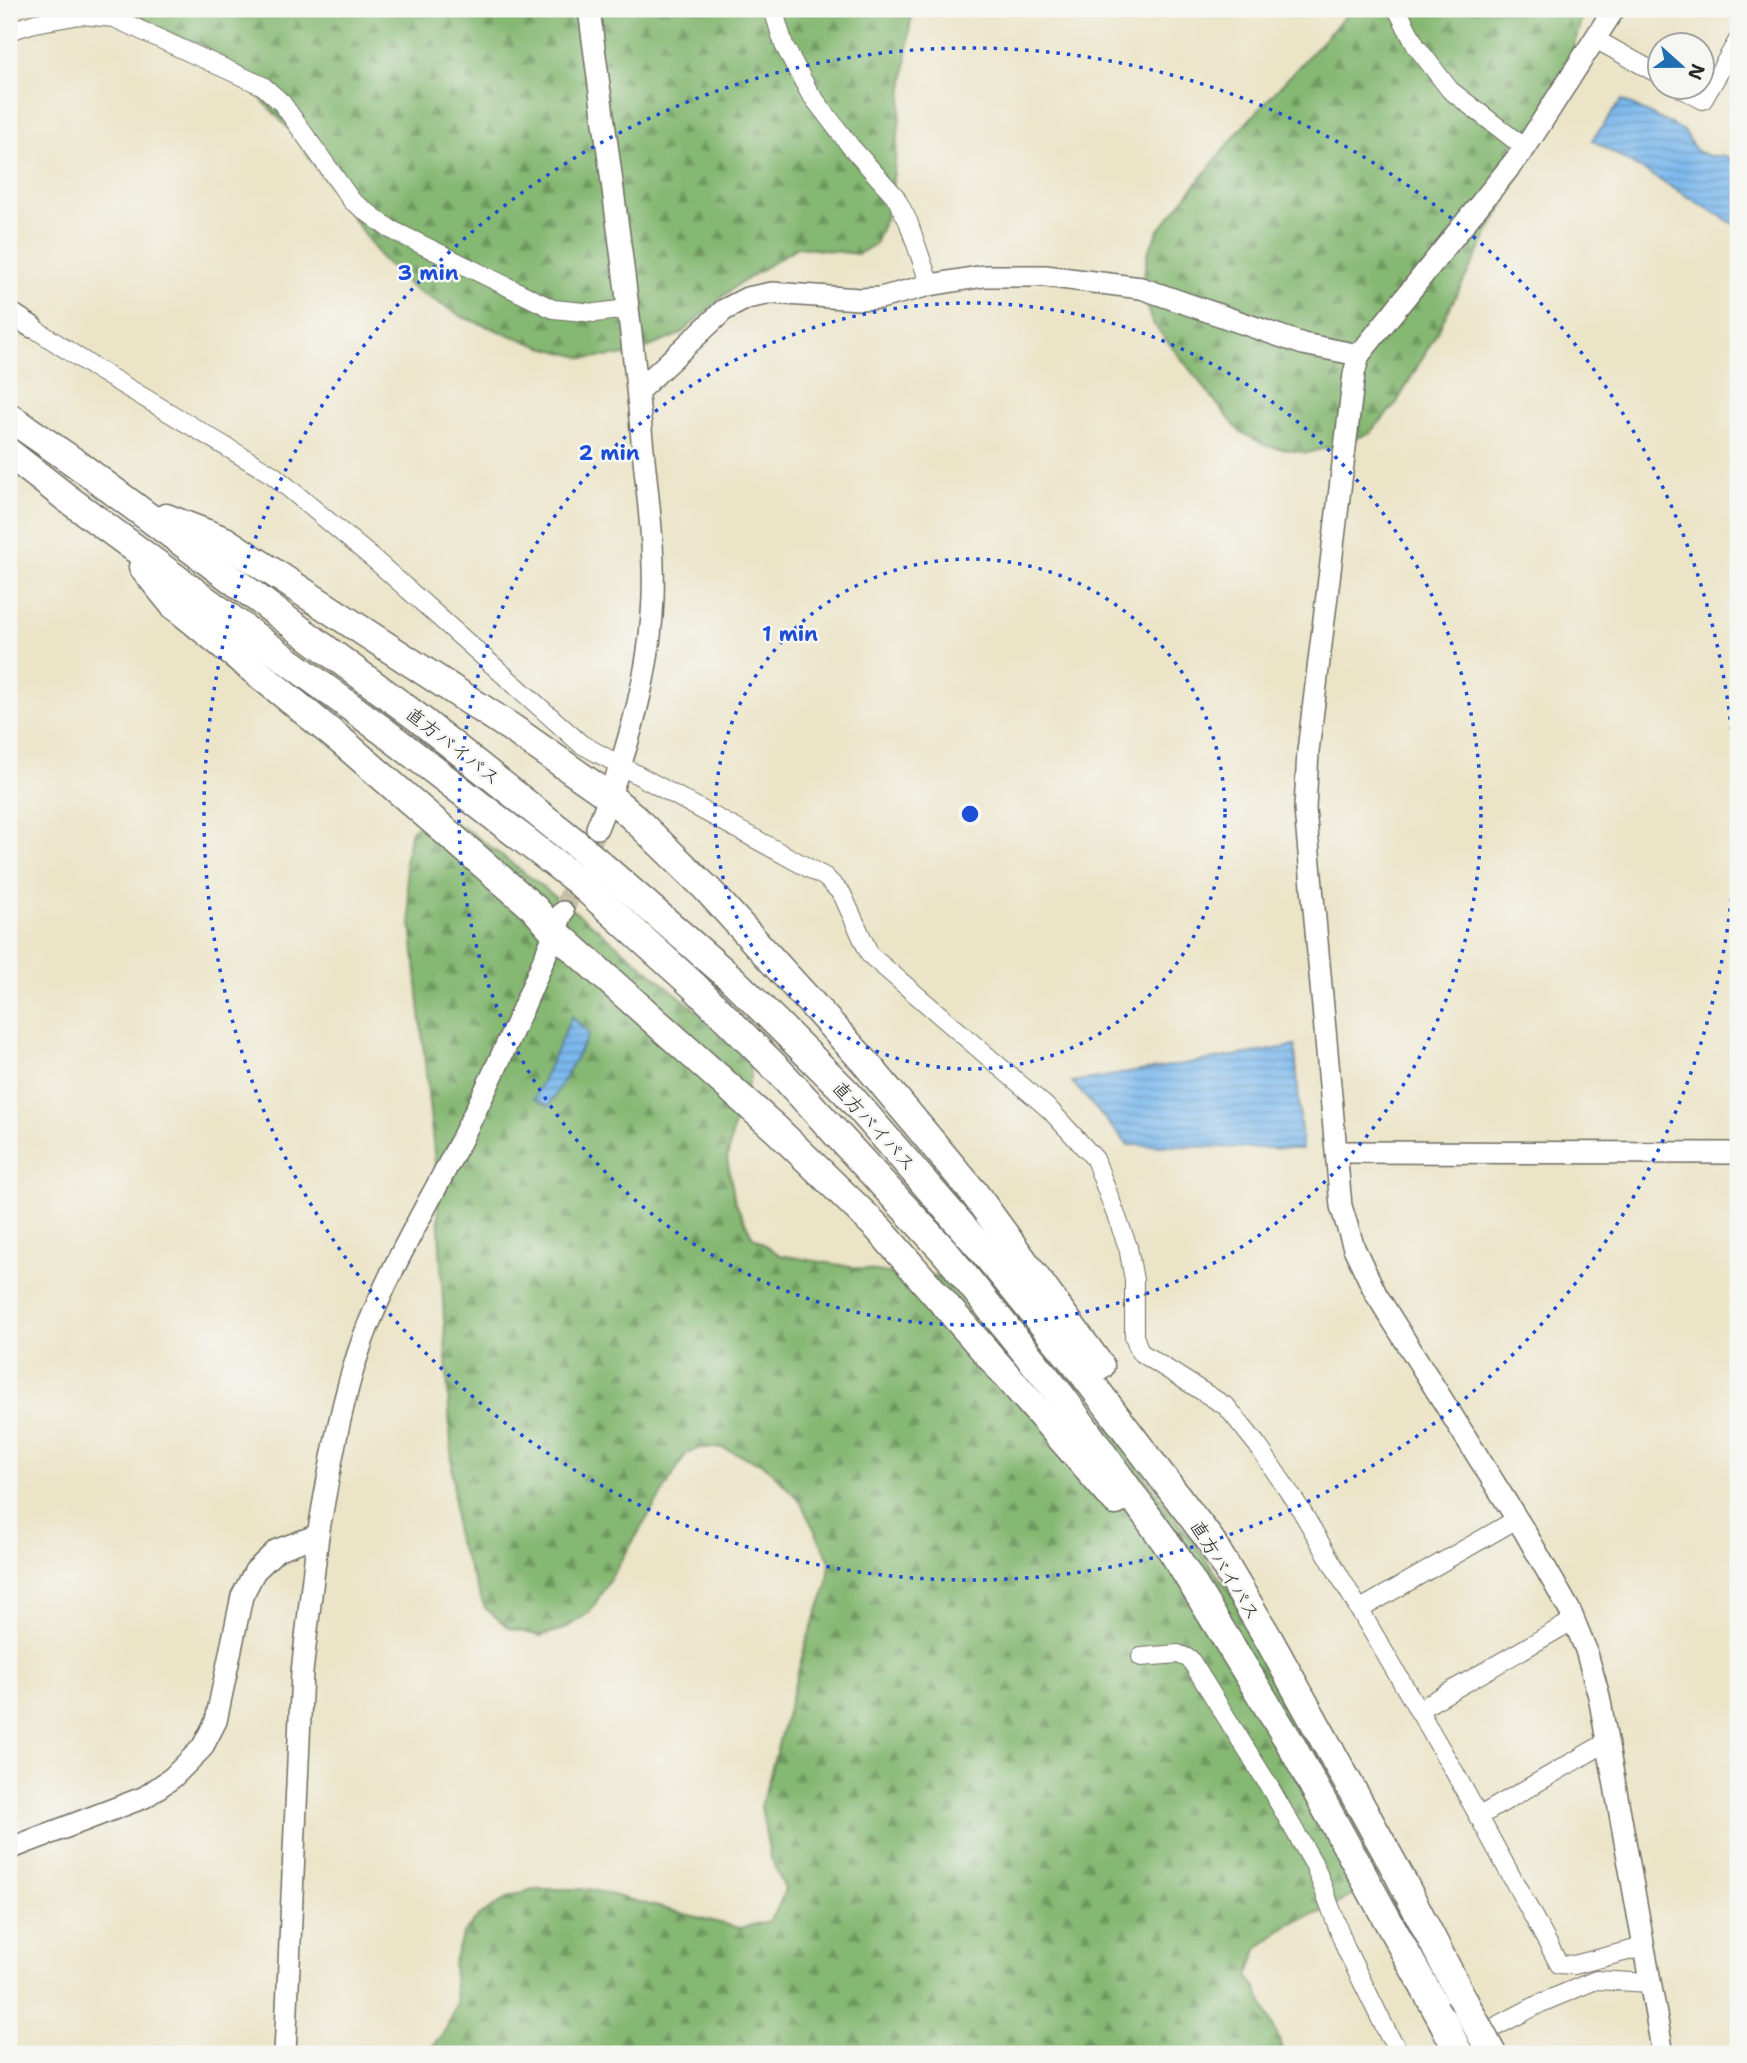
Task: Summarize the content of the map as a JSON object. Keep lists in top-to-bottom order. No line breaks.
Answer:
{"streets":{"highway":["直方バイパス"]},"north":"right","rings":["3 min","2 min","1 min"]}
